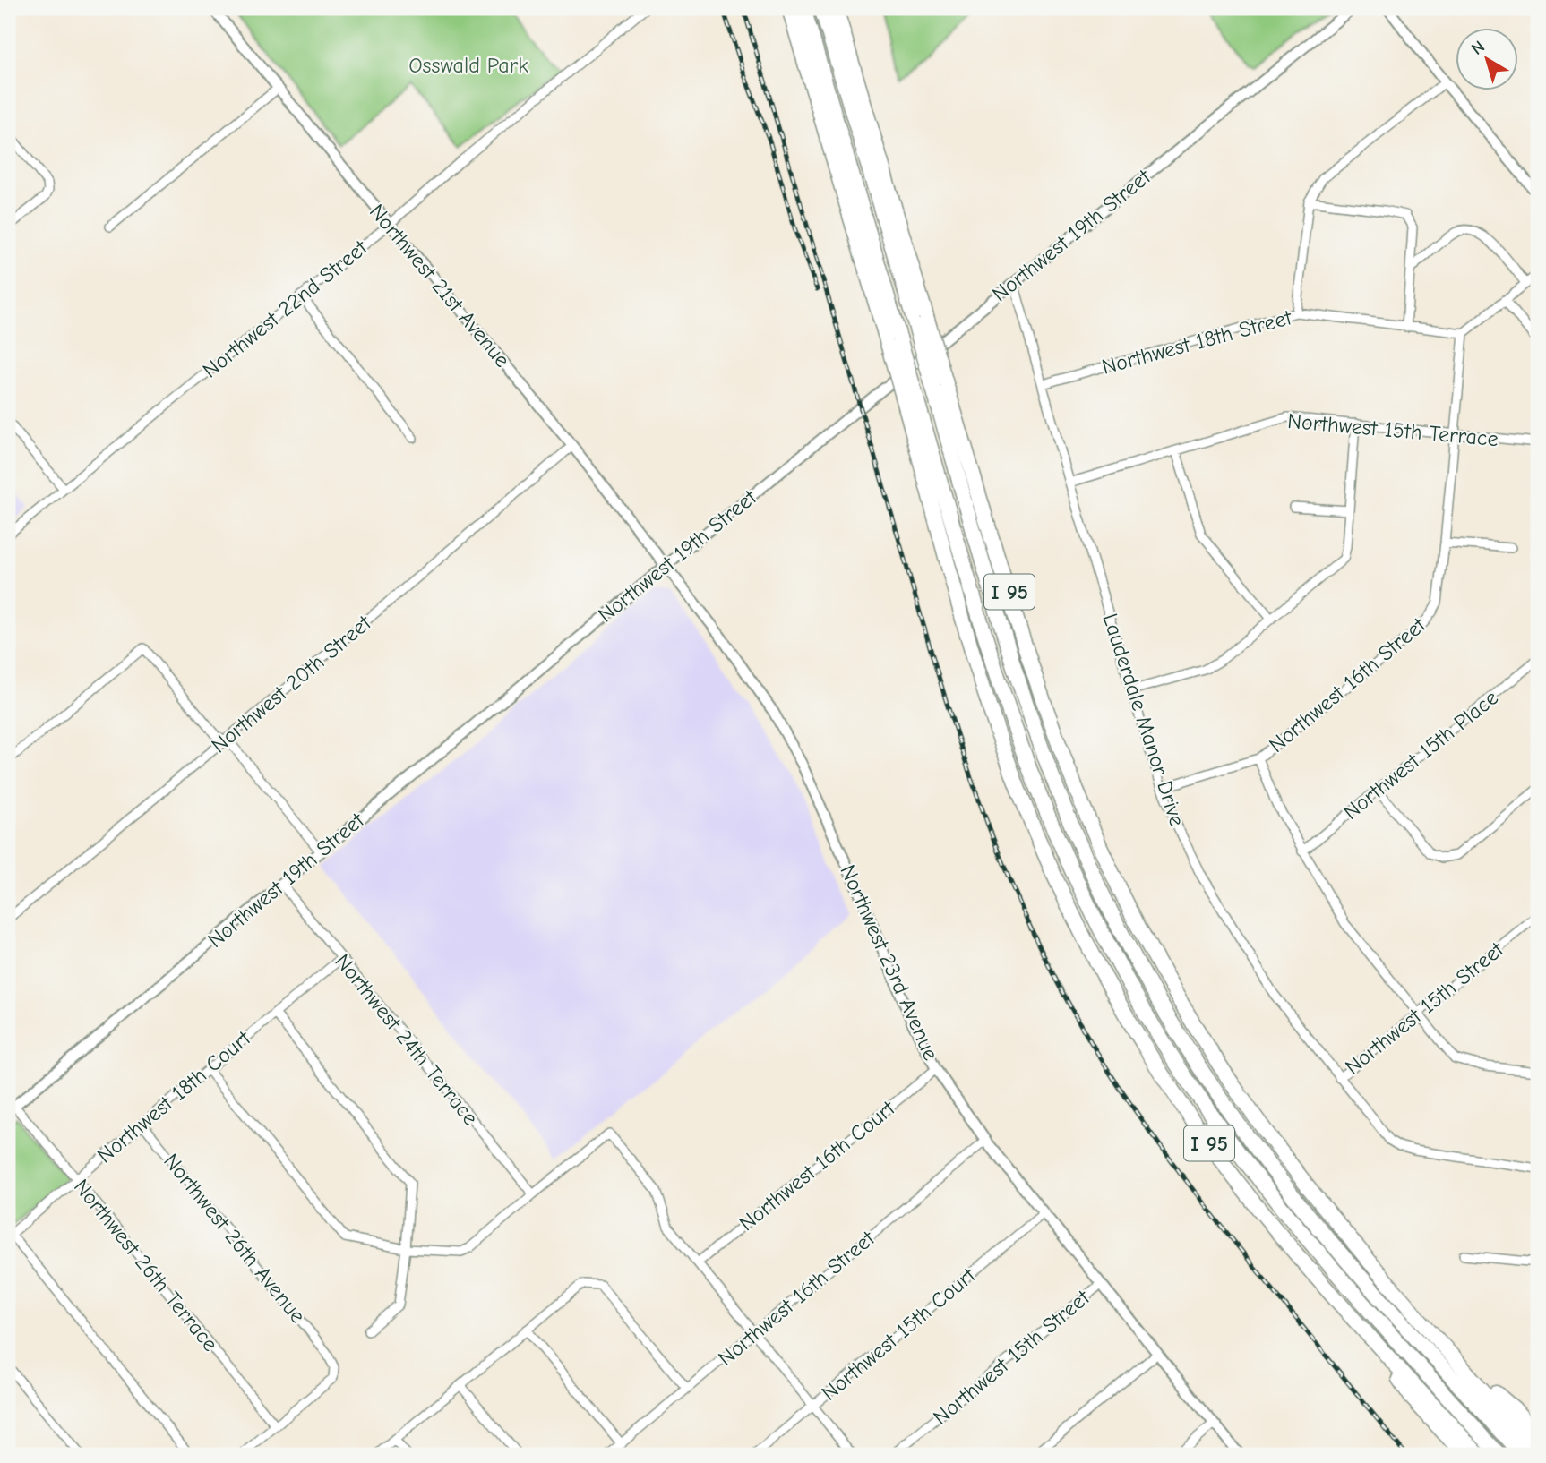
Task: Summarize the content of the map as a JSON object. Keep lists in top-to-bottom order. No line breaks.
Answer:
{"streets":{"highway":["I 95"],"street":["Northwest 19th Street","Northwest 21st Avenue","Northwest 22nd Street","Northwest 18th Street","Northwest 15th Terrace","Northwest 20th Street","Northwest 16th Street","Lauderdale Manor Drive","Northwest 15th Place","Northwest 23rd Avenue","Northwest 15th Street","Northwest 24th Terrace","Northwest 18th Court","Northwest 16th Court","Northwest 26th Avenue","Northwest 26th Terrace","Northwest 15th Court"]},"crossings":[["Northwest 19th Street","Northwest 21st Avenue"],["Northwest 19th Street","Lauderdale Manor Drive"],["Northwest 19th Street","Northwest 23rd Avenue"],["Northwest 19th Street","Northwest 24th Terrace"],["Northwest 19th Street","Northwest 26th Terrace"],["Northwest 21st Avenue","Northwest 22nd Street"],["Northwest 21st Avenue","Northwest 20th Street"],["Northwest 21st Avenue","Northwest 23rd Avenue"],["Northwest 18th Street","Northwest 16th Street"],["Northwest 18th Street","Lauderdale Manor Drive"],["Northwest 15th Terrace","Northwest 16th Street"],["Northwest 15th Terrace","Lauderdale Manor Drive"],["Northwest 16th Street","Lauderdale Manor Drive"],["Northwest 16th Street","Northwest 23rd Avenue"],["Lauderdale Manor Drive","Northwest 15th Street"],["Northwest 23rd Avenue","Northwest 15th Street"],["Northwest 23rd Avenue","Northwest 16th Court"],["Northwest 23rd Avenue","Northwest 15th Court"],["Northwest 24th Terrace","Northwest 18th Court"],["Northwest 18th Court","Northwest 26th Avenue"],["Northwest 18th Court","Northwest 26th Terrace"],["Northwest 26th Avenue","Northwest 26th Terrace"]],"parks":["Osswald Park"],"north":"top left"}
